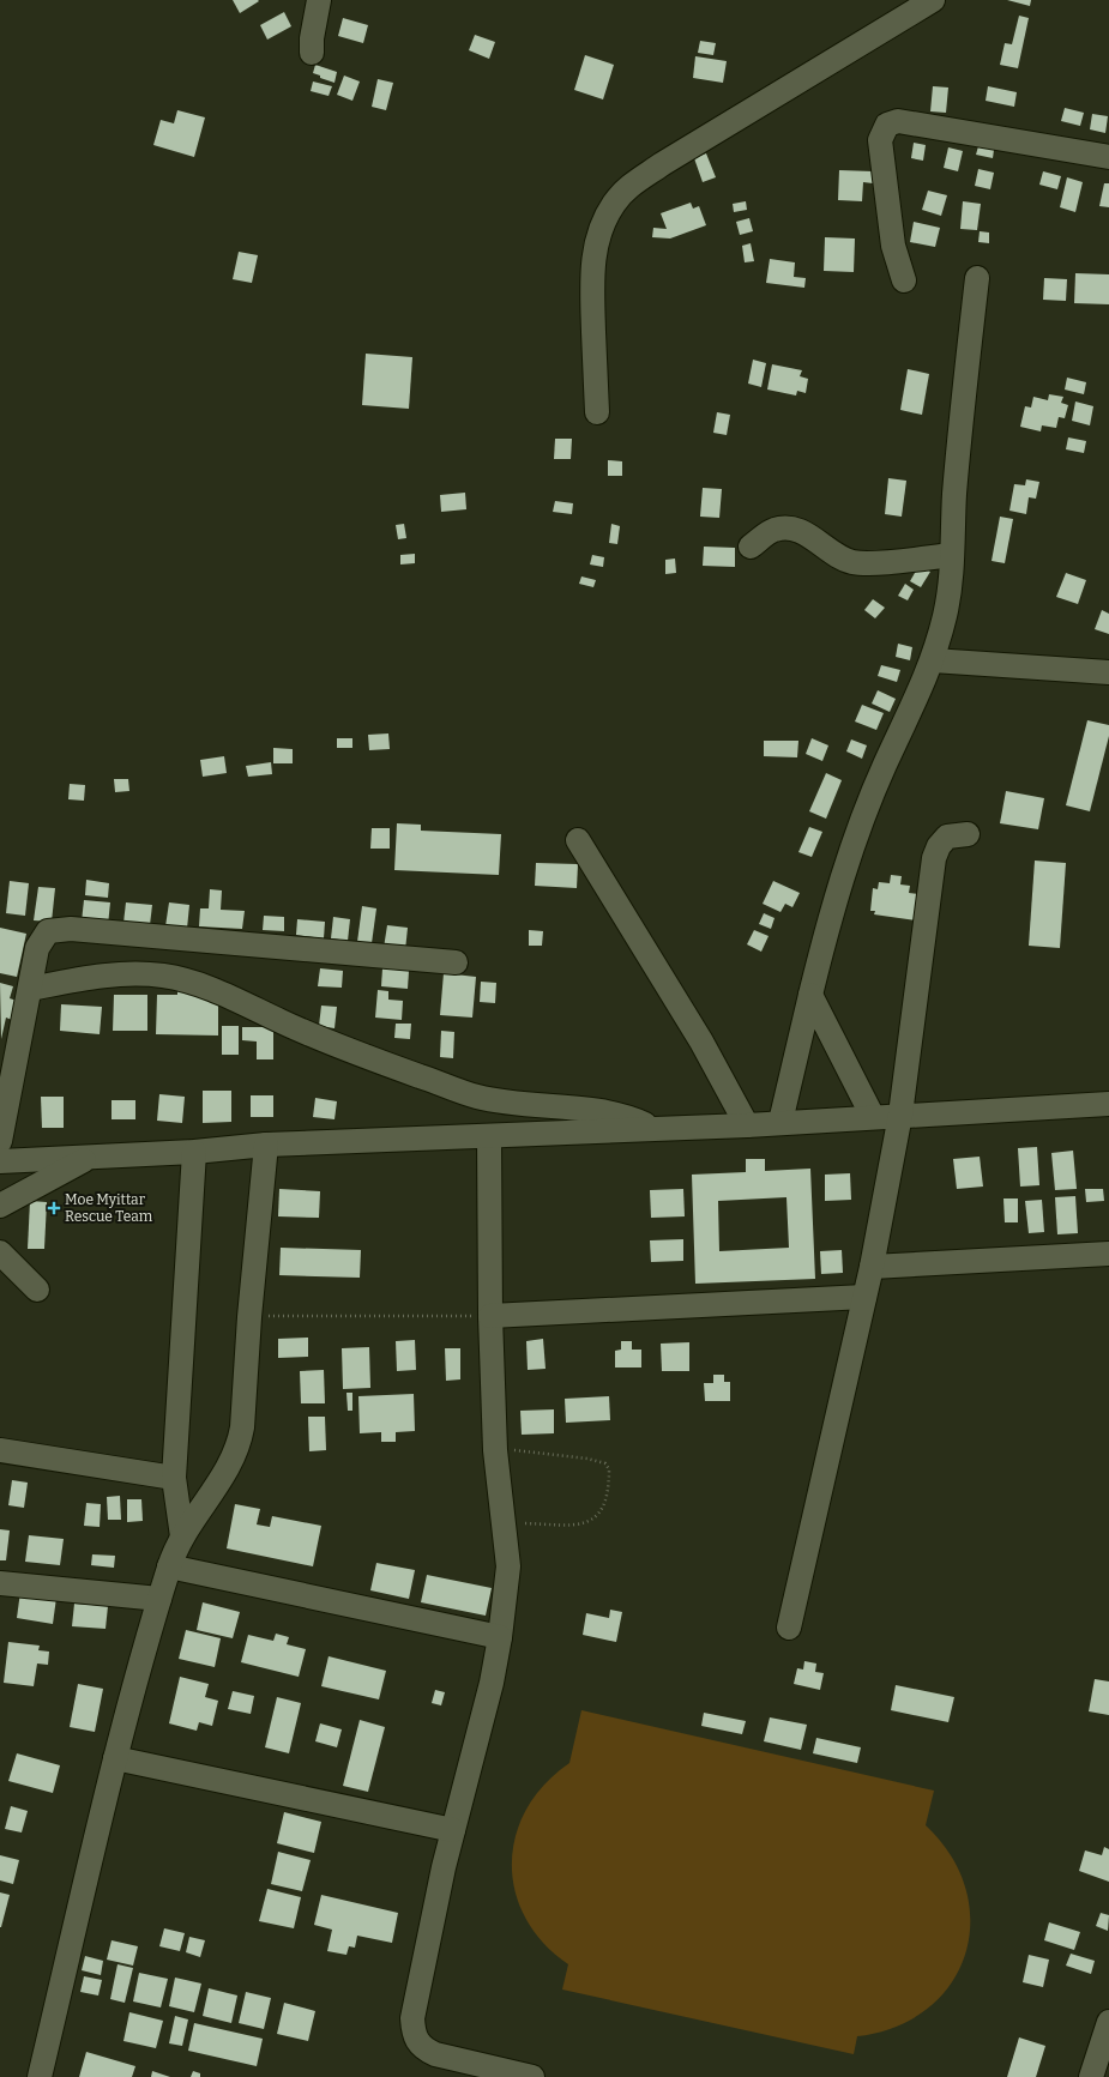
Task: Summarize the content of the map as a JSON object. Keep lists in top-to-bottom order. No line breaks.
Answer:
{"places":{"health":["Moe Myittar Rescue Team"]}}
